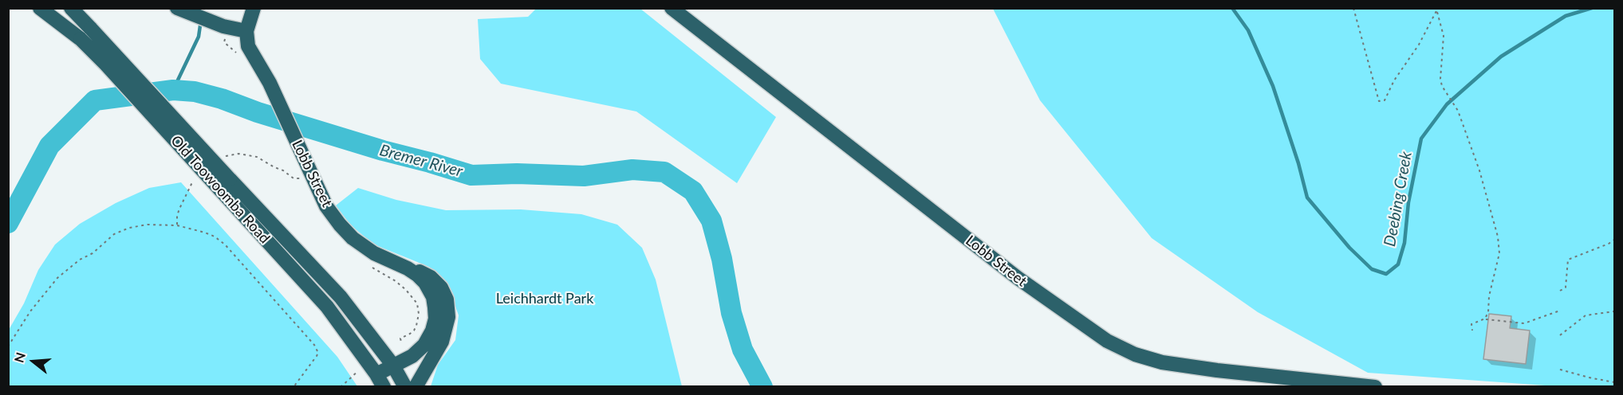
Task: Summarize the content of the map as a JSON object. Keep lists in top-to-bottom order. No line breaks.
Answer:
{"streets":{"main road":["Lobb Street","Old Toowoomba Road"]},"crossings":[["Lobb Street","Old Toowoomba Road"]],"water":["Bremer River","Deebing Creek"],"parks":["Leichhardt Park"],"north":"left"}
